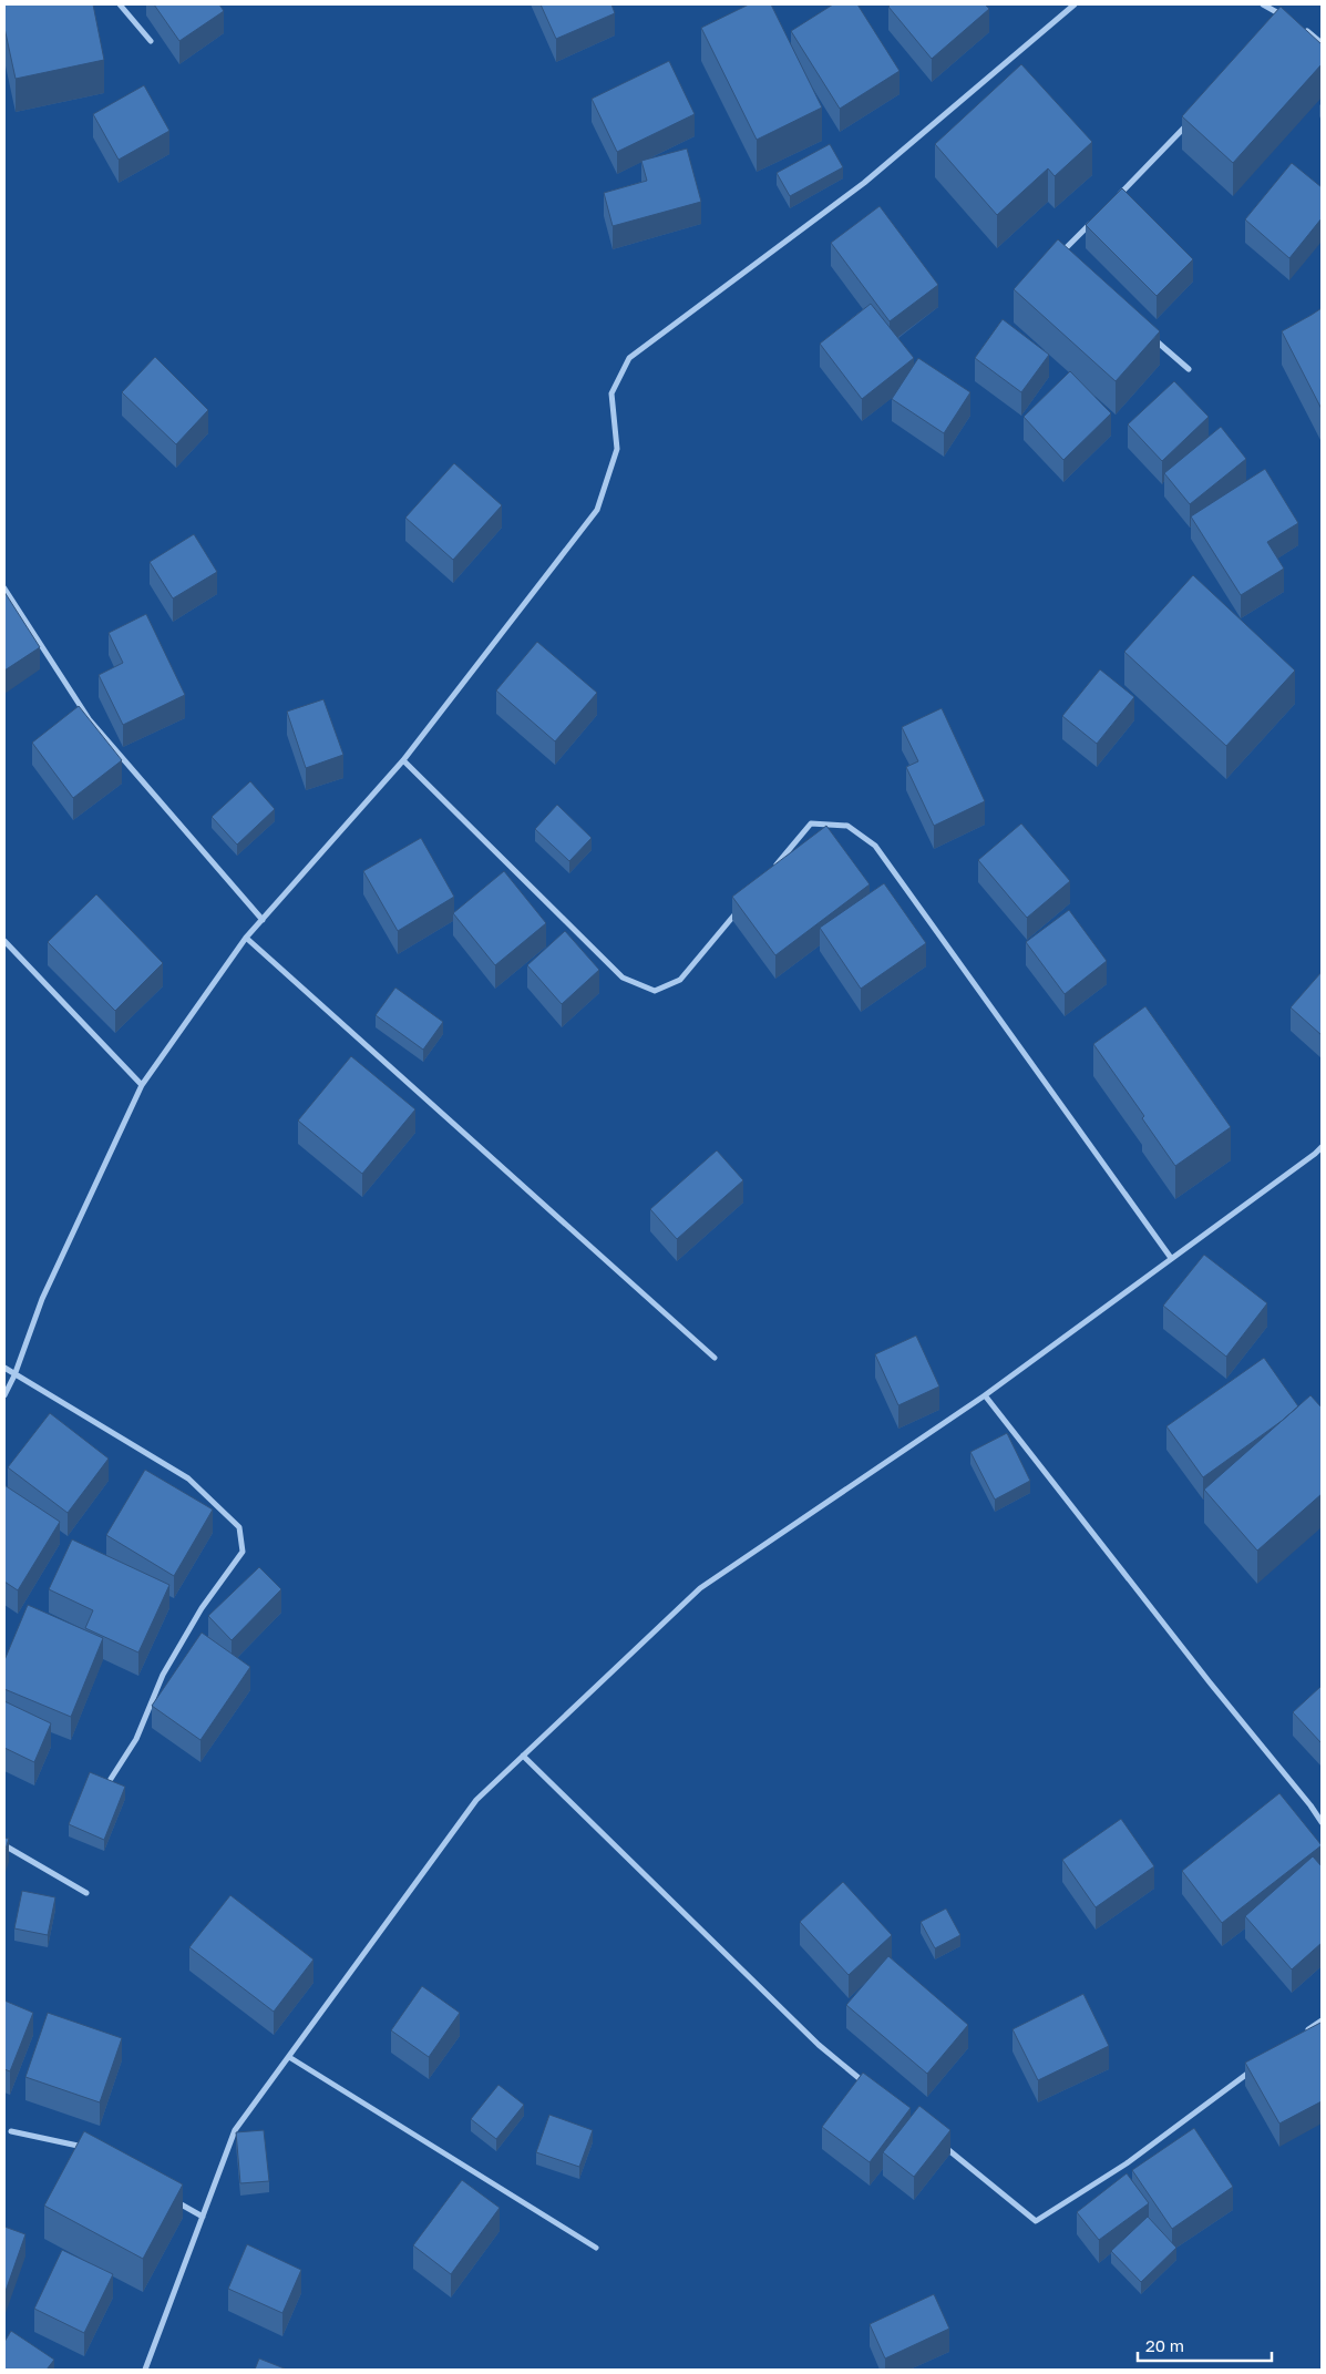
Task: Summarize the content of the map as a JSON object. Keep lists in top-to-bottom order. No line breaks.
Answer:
{"scale_bar":"20 m"}
